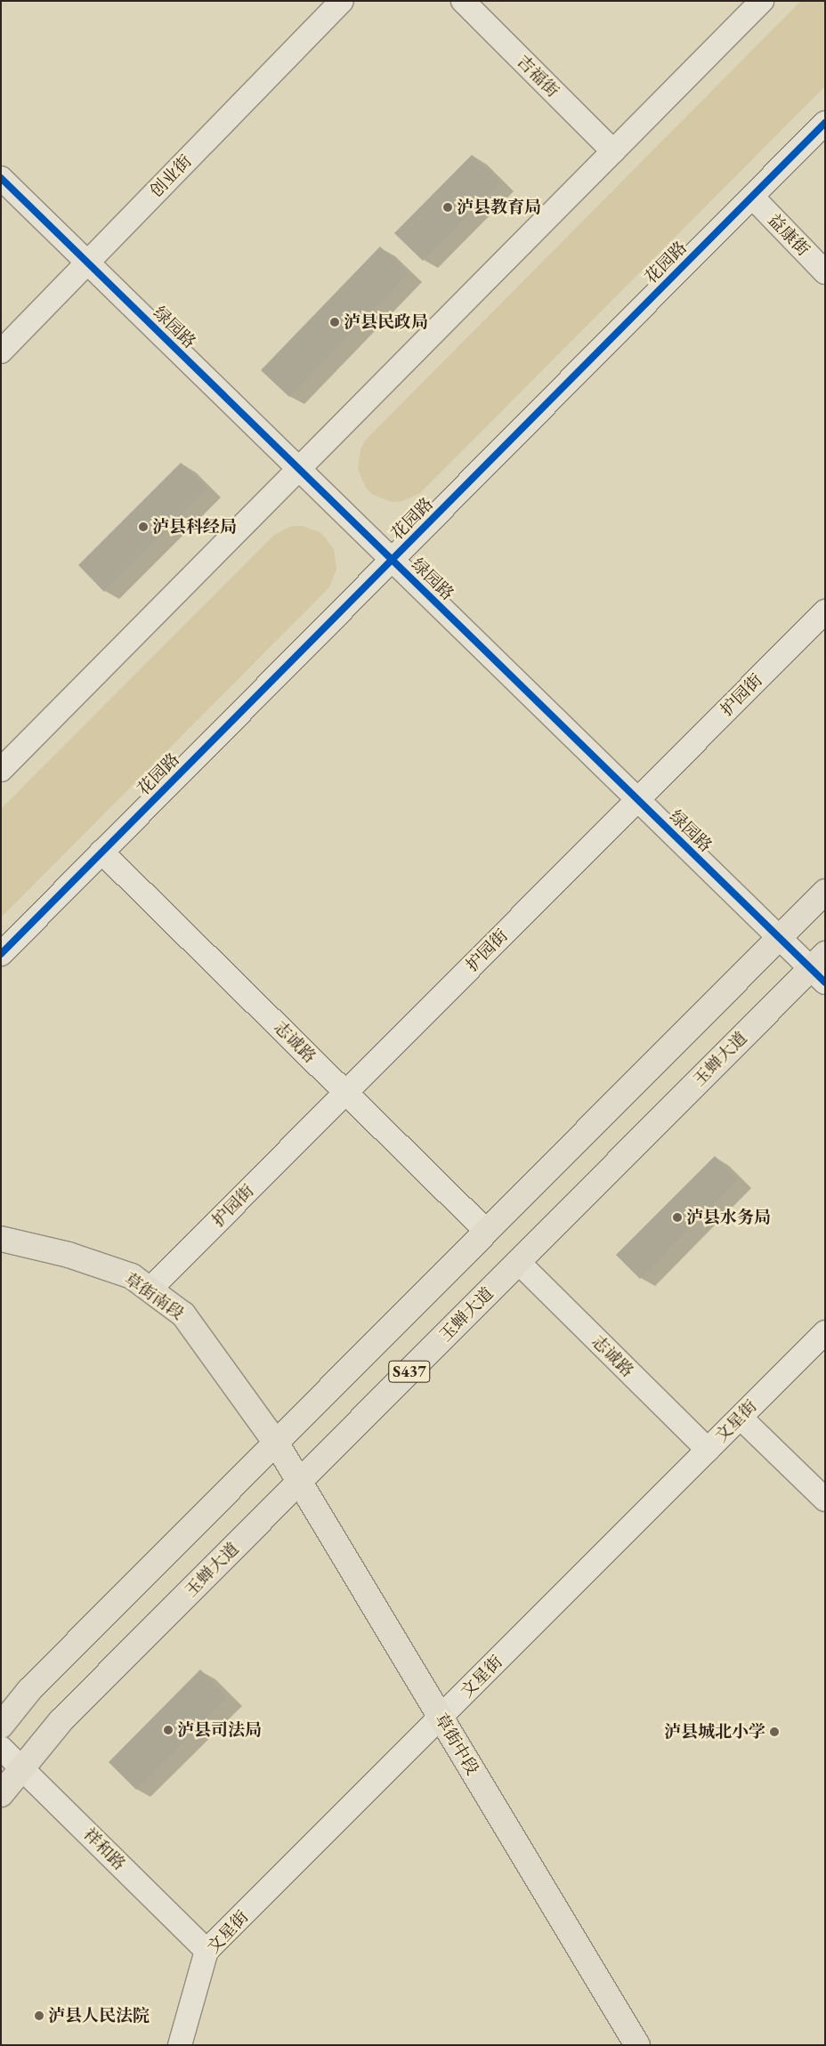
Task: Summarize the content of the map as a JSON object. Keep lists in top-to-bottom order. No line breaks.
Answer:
{"streets":{"main road":["玉蝉大道","草街南段","S437","草街中段"],"street":["吉福街","创业街","益康街","花园路","绿园路","护园街","志诚路","文星街","祥和路"]},"crossings":[["创业街","绿园路"],["益康街","花园路"],["花园路","绿园路"],["花园路","志诚路"],["绿园路","护园街"],["绿园路","玉蝉大道"],["绿园路","S437"],["护园街","志诚路"],["护园街","草街南段"],["志诚路","玉蝉大道"],["志诚路","S437"],["志诚路","文星街"],["玉蝉大道","草街中段"],["玉蝉大道","祥和路"],["草街南段","S437"],["草街南段","草街中段"],["S437","草街中段"],["文星街","草街中段"],["文星街","祥和路"]],"places":["泸县教育局","泸县民政局","泸县科经局","泸县水务局","泸县司法局","泸县城北小学","泸县人民法院"]}
